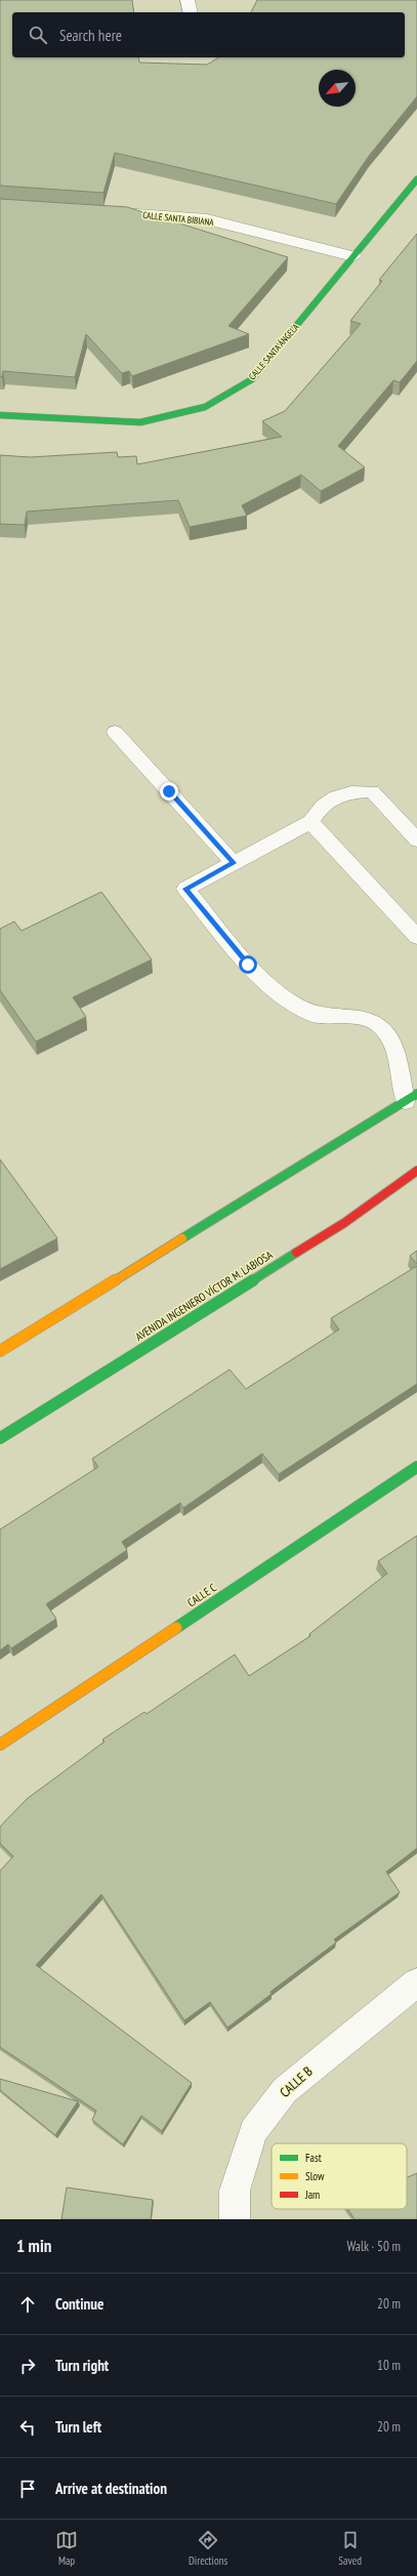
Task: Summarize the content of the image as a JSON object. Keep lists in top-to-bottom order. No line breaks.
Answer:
{"streets":{"street":["CALLE SANTA BIBIANA","CALLE SANTA ÁNGELA","AVENIDA INGENIERO VÍCTOR M. LABIOSA","CALLE C","CALLE B"]},"crossings":[["CALLE SANTA BIBIANA","CALLE SANTA ÁNGELA"]],"legend":["Fast","Slow","Jam"],"north":"bottom left","page":{"search":"Search here","heading":["1 min","Walk · 50 m"],"list":[["Continue","20 m"],["Turn right","10 m"],["Turn left","20 m"],"Arrive at destination"],"nav":["Map","Directions","Saved"]}}
